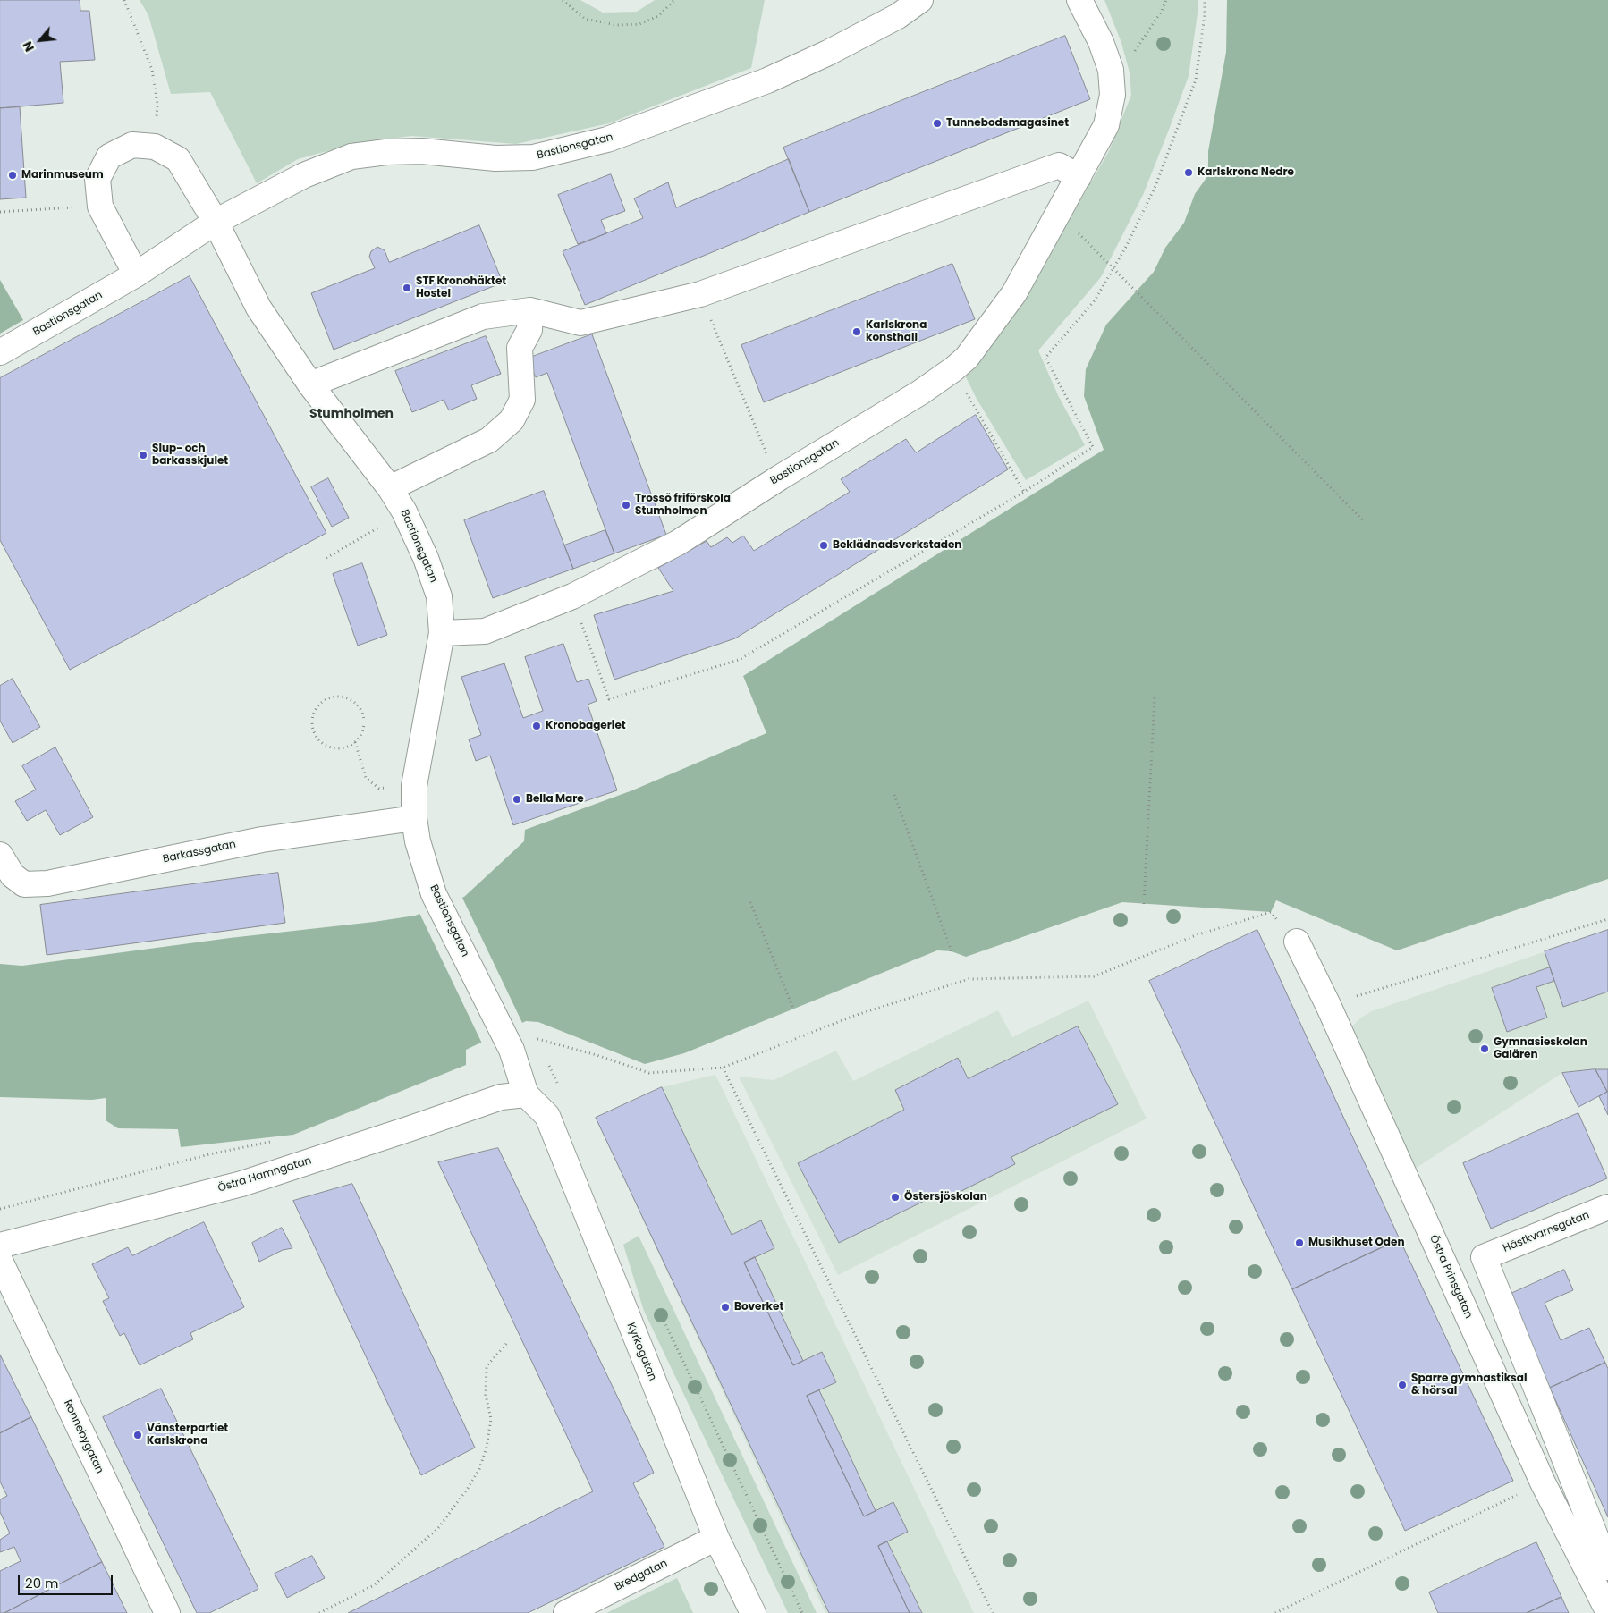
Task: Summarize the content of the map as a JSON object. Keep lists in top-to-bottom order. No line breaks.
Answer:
{"streets":{"street":["Bastionsgatan","Barkassgatan","Östra Hamngatan","Hästkvarnsgatan","Östra Prinsgatan","Kyrkogatan","Ronnebygatan","Bredgatan"]},"crossings":[["Bastionsgatan","Barkassgatan"],["Bastionsgatan","Östra Hamngatan"],["Bastionsgatan","Kyrkogatan"],["Östra Hamngatan","Kyrkogatan"],["Kyrkogatan","Bredgatan"]],"districts":["Stumholmen"],"places":["Tunnebodsmagasinet","Karlskrona Nedre","Marinmuseum","STF Kronohäktet Hostel","Karlskrona konsthall","Slup- och barkasskjulet","Trossö friförskola Stumholmen","Beklädnadsverkstaden","Kronobageriet","Bella Mare","Gymnasieskolan Galären","Östersjöskolan","Musikhuset Oden","Boverket","Sparre gymnastiksal & hörsal","Vänsterpartiet Karlskrona"],"scale_bar":"20 m","north":"bottom left"}
